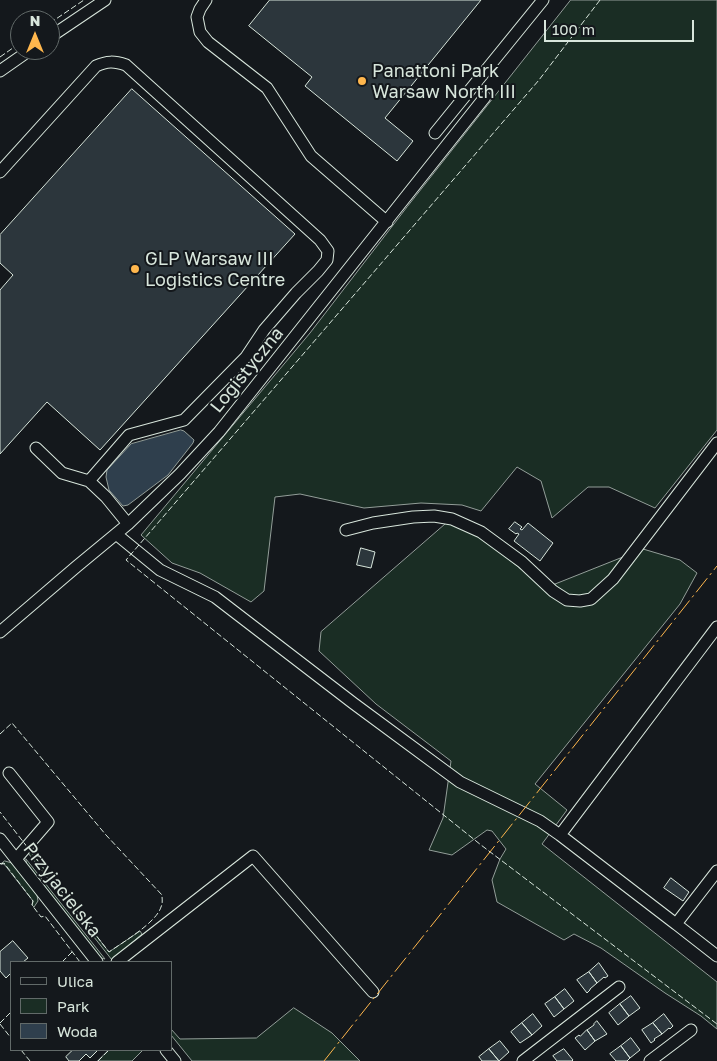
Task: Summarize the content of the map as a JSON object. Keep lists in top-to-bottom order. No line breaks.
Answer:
{"streets":{"street":["Logistyczna","Przyjacielska"]},"places":["Panattoni Park Warsaw North III","GLP Warsaw III Logistics Centre"],"legend":["Ulica","Park","Woda"],"scale_bar":"100 m","north":"top"}
